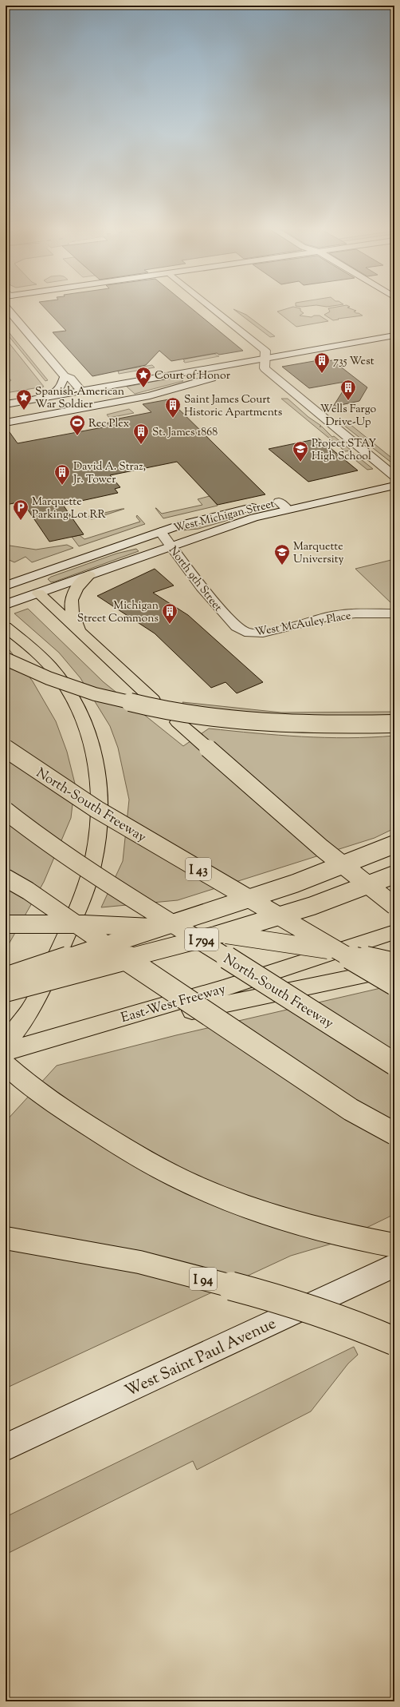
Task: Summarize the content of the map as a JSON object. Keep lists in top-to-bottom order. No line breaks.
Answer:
{"streets":{"highway":["North-South Freeway","I 43","I 794","East-West Freeway","I 94"],"street":["West Michigan Street","North 9th Street","West McAuley Place","West Saint Paul Avenue"]},"crossings":[["West Michigan Street","North 9th Street"],["North 9th Street","West McAuley Place"]],"places":{"building":["735 West","Wells Fargo Drive-Up","Saint James Court Historic Apartments","St. James 1868","David A. Straz, Jr. Tower","Michigan Street Commons"],"place":["Court of Honor","Spanish-American War Soldier"],"sports":["Rec Plex"],"school or university":["Project STAY High School","Marquette University"],"parking":["Marquette Parking Lot RR"]}}
